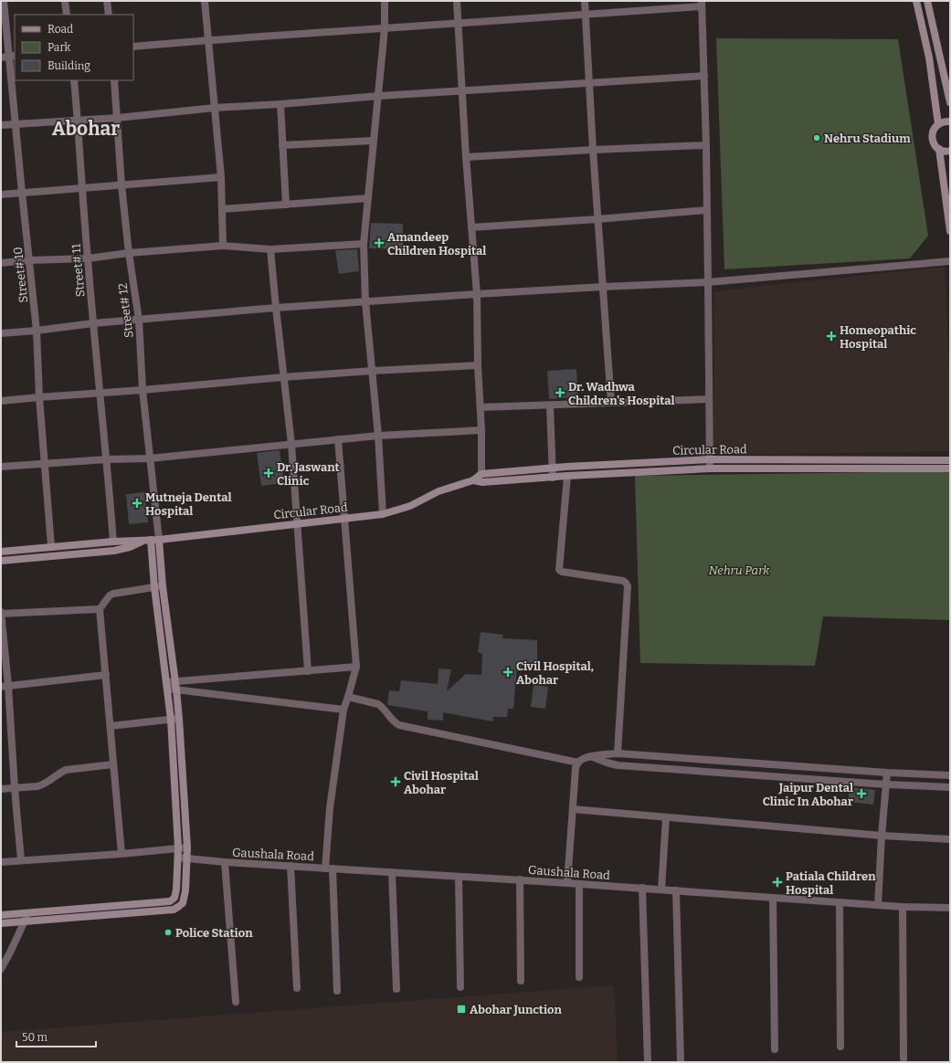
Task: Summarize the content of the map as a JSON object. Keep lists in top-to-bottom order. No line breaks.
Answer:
{"streets":{"main road":["Circular Road"],"street":["Street# 11","Street# 10","Street# 12","Gaushala Road"]},"crossings":[["Street# 11","Circular Road"],["Street# 10","Circular Road"],["Street# 12","Circular Road"]],"districts":["Abohar"],"parks":["Nehru Park"],"places":{"other":["Nehru Stadium","Police Station"],"health":["Amandeep Children Hospital","Homeopathic Hospital","Dr. Wadhwa Children's Hospital","Dr. Jaswant Clinic","Mutneja Dental Hospital","Civil Hospital, Abohar","Civil Hospital Abohar","Jaipur Dental Clinic In Abohar","Patiala Children Hospital"],"transit":["Abohar Junction"]},"legend":["Road","Park","Building"],"scale_bar":"50 m"}
